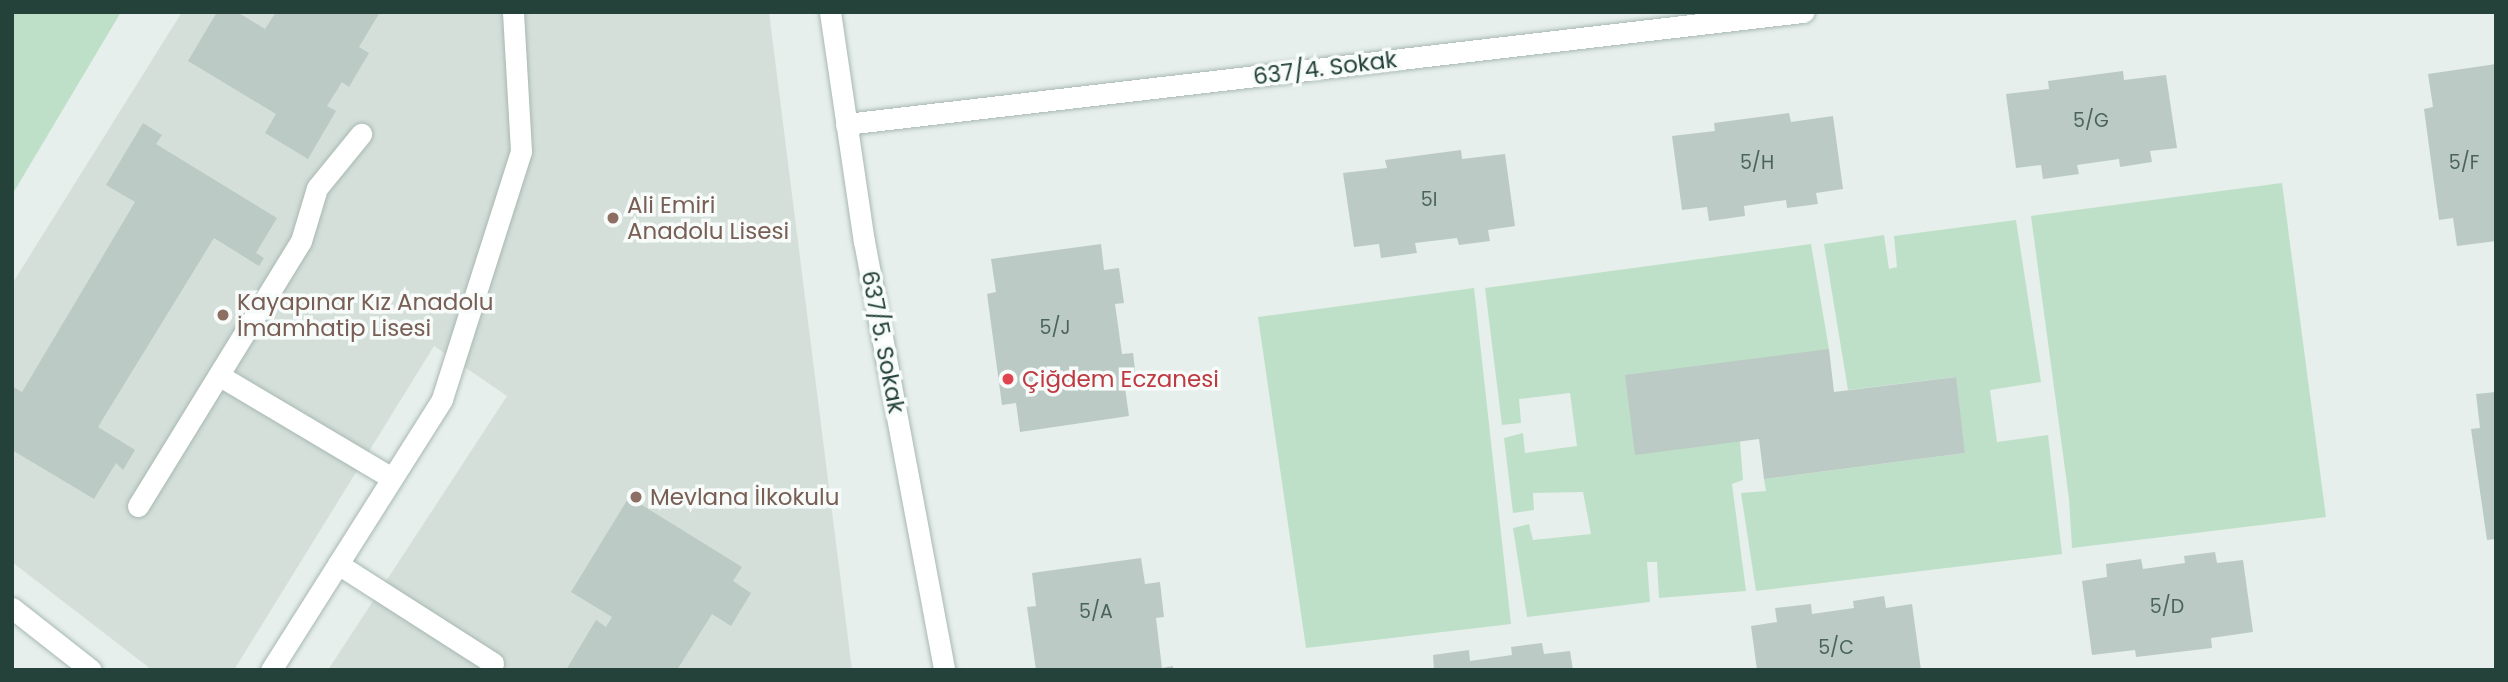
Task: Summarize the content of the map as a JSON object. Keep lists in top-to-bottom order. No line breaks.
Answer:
{"streets":{"street":["637/4. Sokak","637/5. Sokak"]},"crossings":[["637/4. Sokak","637/5. Sokak"]],"places":["Ali Emiri Anadolu Lisesi","Kayapınar Kız Anadolu İmamhatip Lisesi","Çiğdem Eczanesi","Mevlana İlkokulu"],"house_numbers":["5/G","5/H","5/F","5I","5/J","5/D","5/A","5/C"]}
